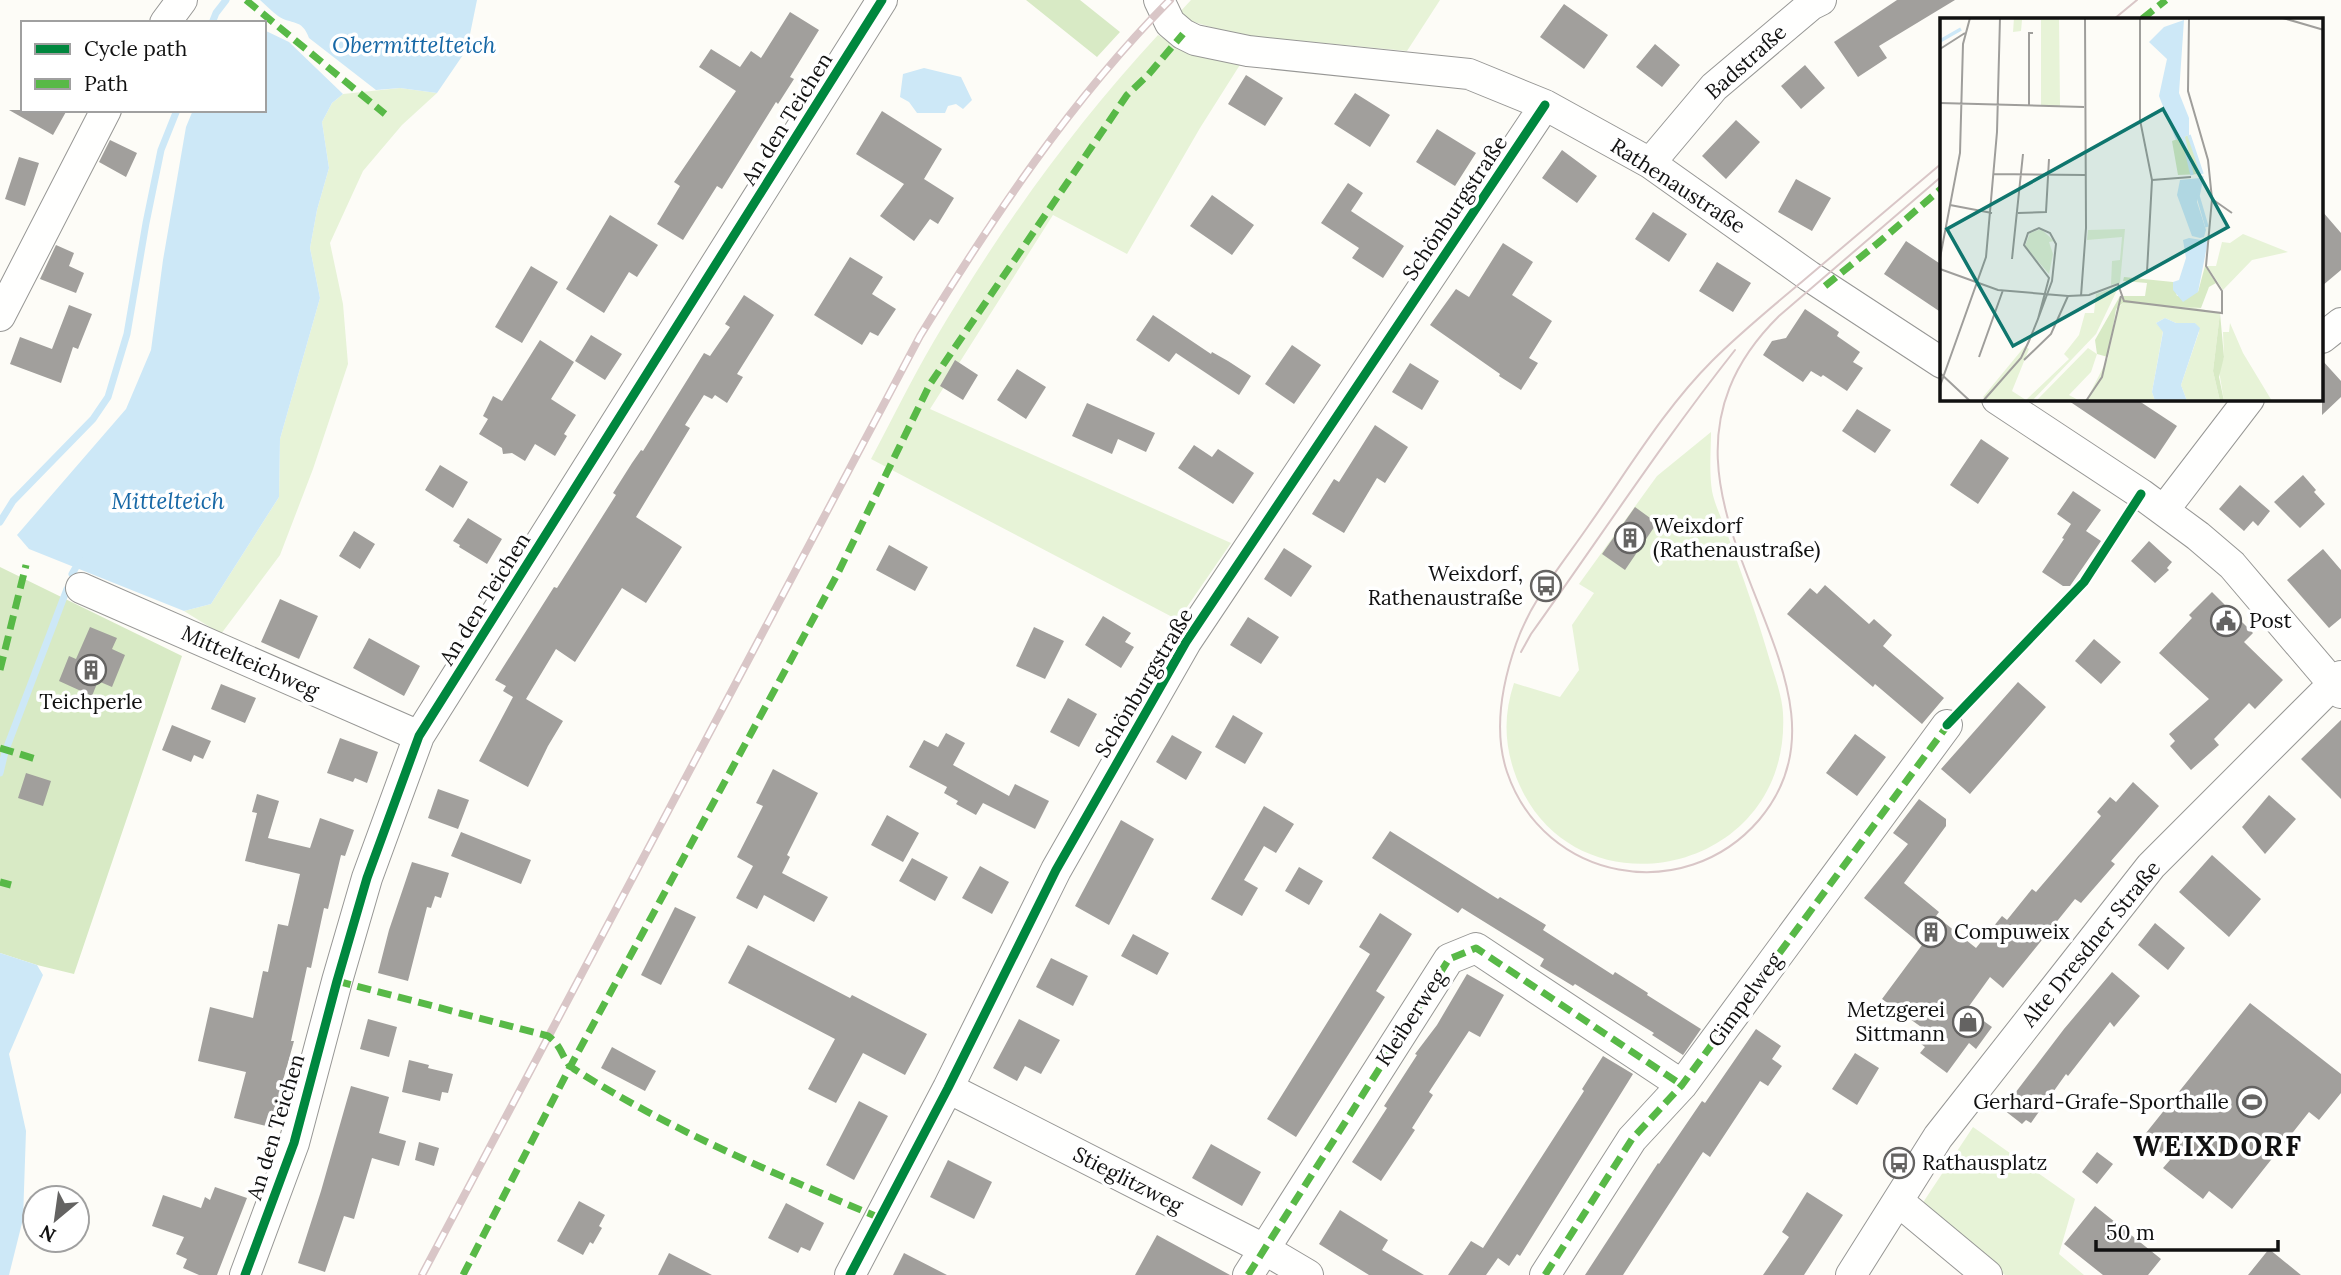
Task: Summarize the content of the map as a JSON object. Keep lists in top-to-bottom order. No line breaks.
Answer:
{"streets":{"street":["Badstraße","An den Teichen","Rathenaustraße","Schönburgstraße","Mittelteichweg","Alte Dresdner Straße","Gimpelweg","Kleiberweg","Stieglitzweg"]},"crossings":[["Badstraße","Rathenaustraße"],["An den Teichen","Mittelteichweg"],["Rathenaustraße","Schönburgstraße"],["Schönburgstraße","Stieglitzweg"],["Gimpelweg","Kleiberweg"],["Kleiberweg","Stieglitzweg"]],"districts":["WEIXDORF"],"water":["Obermittelteich","Mittelteich"],"places":{"building":["Weixdorf (Rathenaustraße)","Teichperle","Compuweix"],"bus stop":["Weixdorf, Rathenaustraße","Rathausplatz"],"public building":["Post"],"shop":["Metzgerei Sittmann"],"sports":["Gerhard-Grafe-Sporthalle"]},"legend":["Cycle path","Path"],"scale_bar":"50 m","north":"bottom left"}
